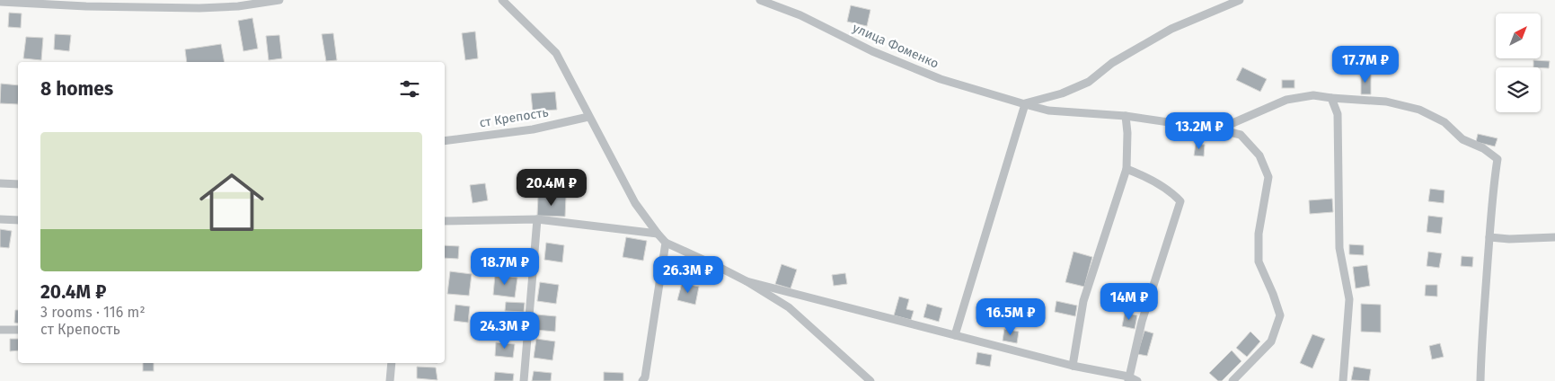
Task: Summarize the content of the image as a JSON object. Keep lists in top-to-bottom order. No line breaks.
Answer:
{"streets":{"street":["улица Фоменко","ст Крепость"]},"north":"top right","page":{"price":["17.7M ₽","13.2M ₽","20.4M ₽","18.7M ₽","26.3M ₽","14M ₽","16.5M ₽","24.3M ₽"],"heading":"8 homes","list":[{"name":"20.4M ₽","note":"3 rooms · 116 m² · ст Крепость"}]}}
